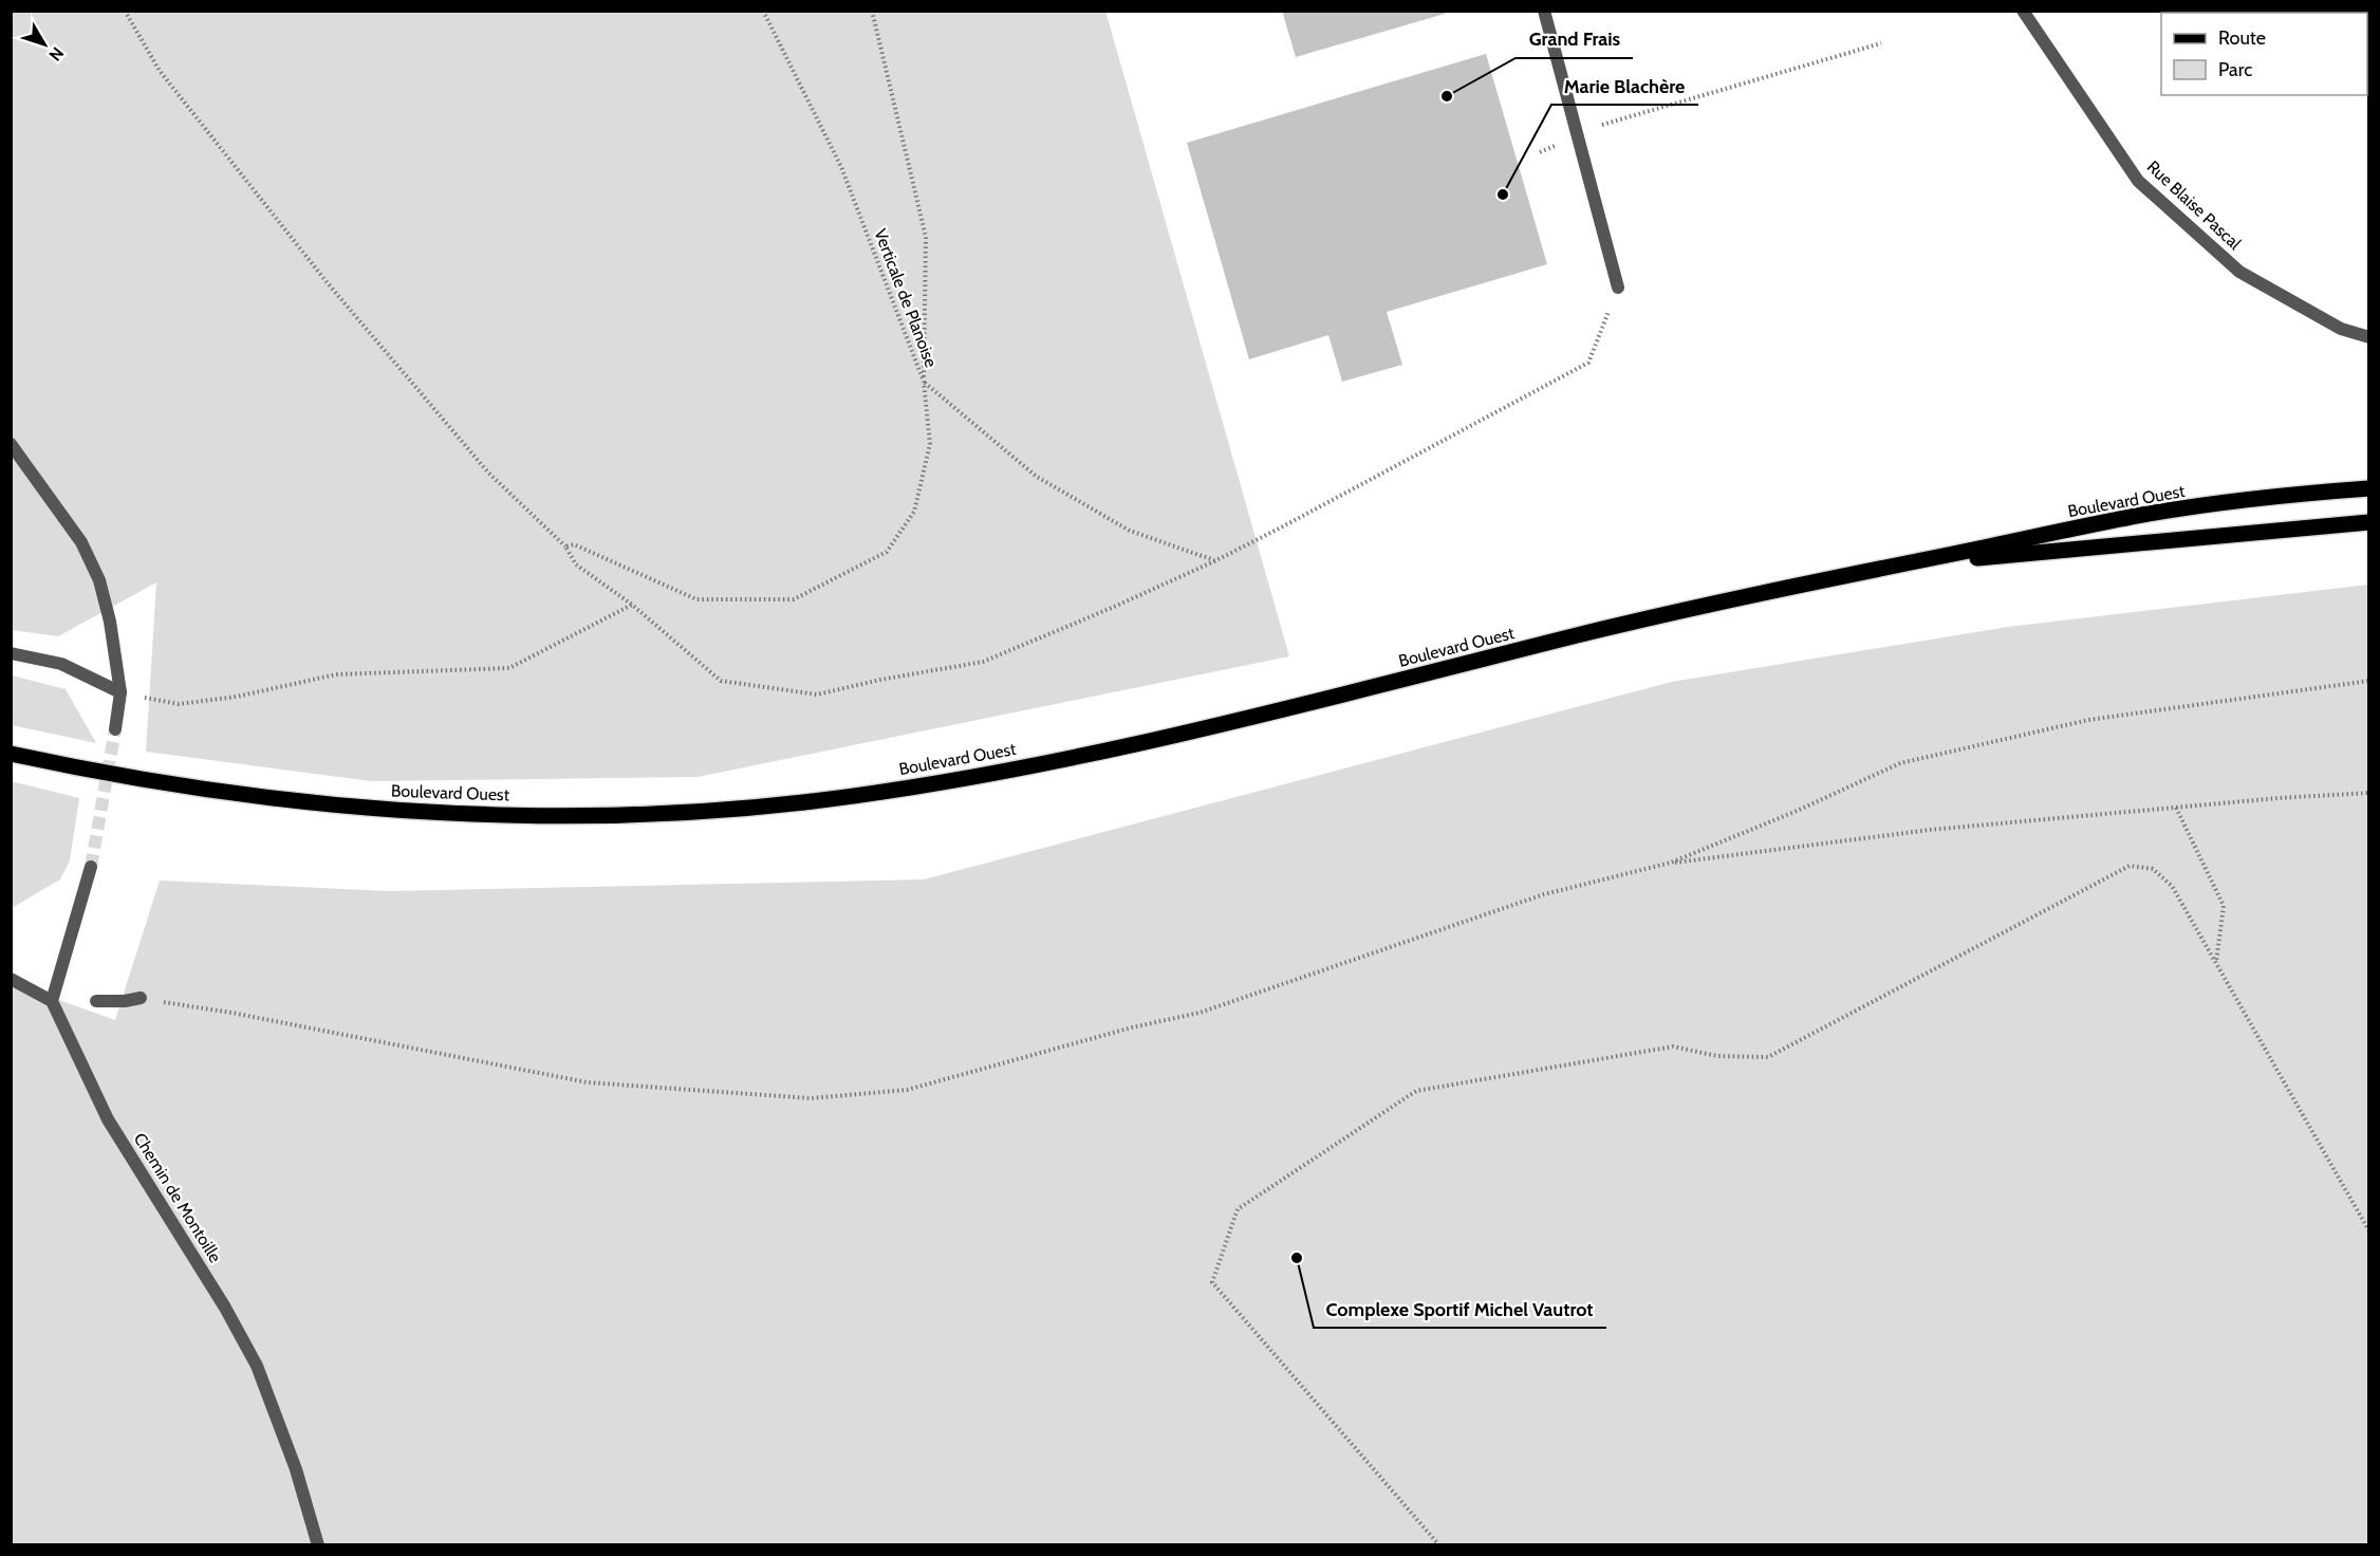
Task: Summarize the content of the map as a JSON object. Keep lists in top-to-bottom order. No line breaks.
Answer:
{"streets":{"main road":["Boulevard Ouest"],"street":["Rue Blaise Pascal","Chemin de Montoille"],"path":["Verticale de Planoise"]},"places":["Grand Frais","Marie Blachère","Complexe Sportif Michel Vautrot"],"legend":["Route","Parc"],"north":"bottom right"}
